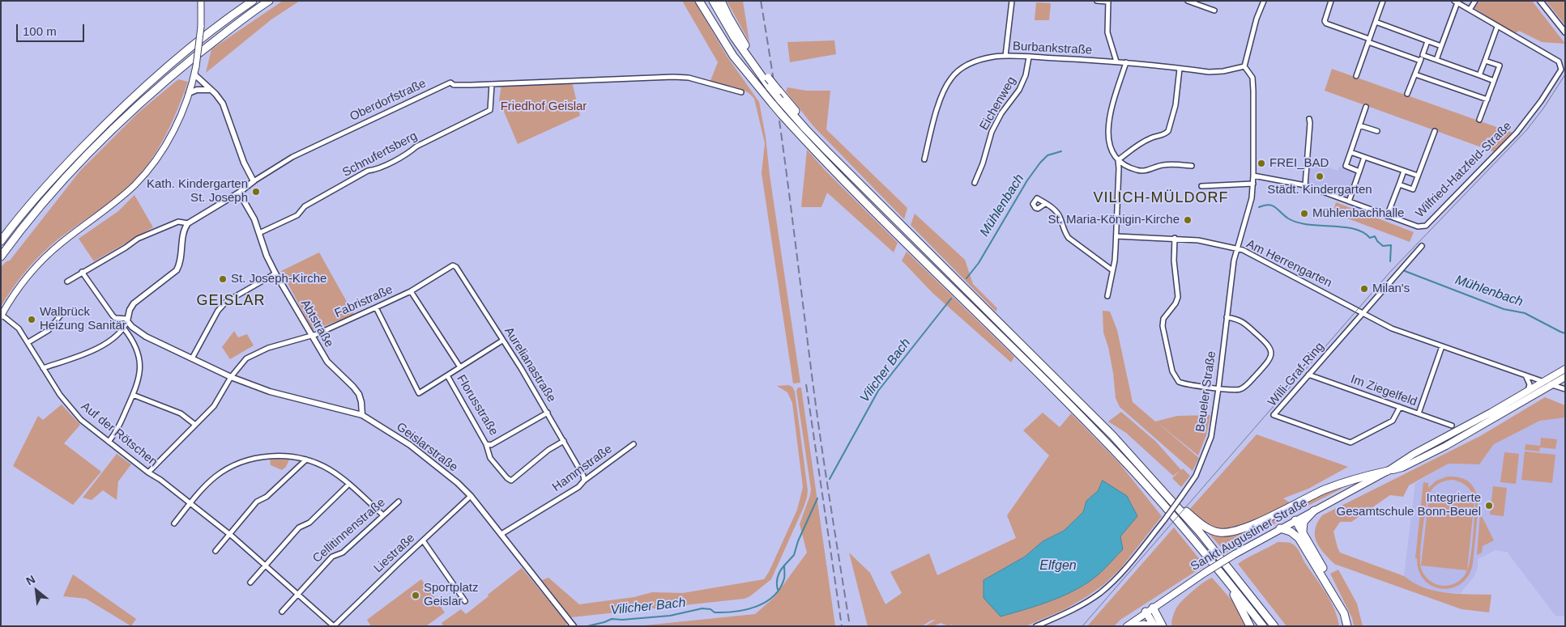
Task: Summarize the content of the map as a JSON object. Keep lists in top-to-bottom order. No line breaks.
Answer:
{"streets":{"main road":["Sankt Augustiner Straße"],"street":["Burbankstraße","Oberdorfstraße","Eichenweg","Schnufertsberg","Wilfried-Hatzfeld-Straße","Am Herrengarten","Fabristraße","Abtstraße","Aurelianastraße","Willi-Graf-Ring","Im Ziegelfeld","Beueler Straße","Florusstraße","Auf der Rötschen","Geislarstraße","Hammstraße","Cellitinnenstraße","Liestraße"]},"crossings":[["Burbankstraße","Eichenweg"],["Burbankstraße","Beueler Straße"],["Oberdorfstraße","Schnufertsberg"],["Oberdorfstraße","Abtstraße"],["Schnufertsberg","Abtstraße"],["Wilfried-Hatzfeld-Straße","Beueler Straße"],["Am Herrengarten","Willi-Graf-Ring"],["Am Herrengarten","Beueler Straße"],["Am Herrengarten","Sankt Augustiner Straße"],["Fabristraße","Abtstraße"],["Fabristraße","Aurelianastraße"],["Fabristraße","Auf der Rötschen"],["Fabristraße","Geislarstraße"],["Abtstraße","Geislarstraße"],["Aurelianastraße","Florusstraße"],["Aurelianastraße","Hammstraße"],["Willi-Graf-Ring","Im Ziegelfeld"],["Auf der Rötschen","Cellitinnenstraße"],["Auf der Rötschen","Liestraße"],["Geislarstraße","Hammstraße"],["Geislarstraße","Liestraße"]],"districts":["VILICH-MÜLDORF","GEISLAR"],"water":["Mühlenbach","Vilicher Bach","Elfgen"],"parks":["Friedhof Geislar"],"places":["FREI_BAD","Städt. Kindergarten","Kath. Kindergarten St. Joseph","Mühlenbachhalle","St. Maria-Königin-Kirche","St. Joseph-Kirche","Milan's","Walbrück Heizung Sanitär","Integrierte Gesamtschule Bonn-Beuel","Sportplatz Geislar"],"scale_bar":"100 m","north":"top left"}
